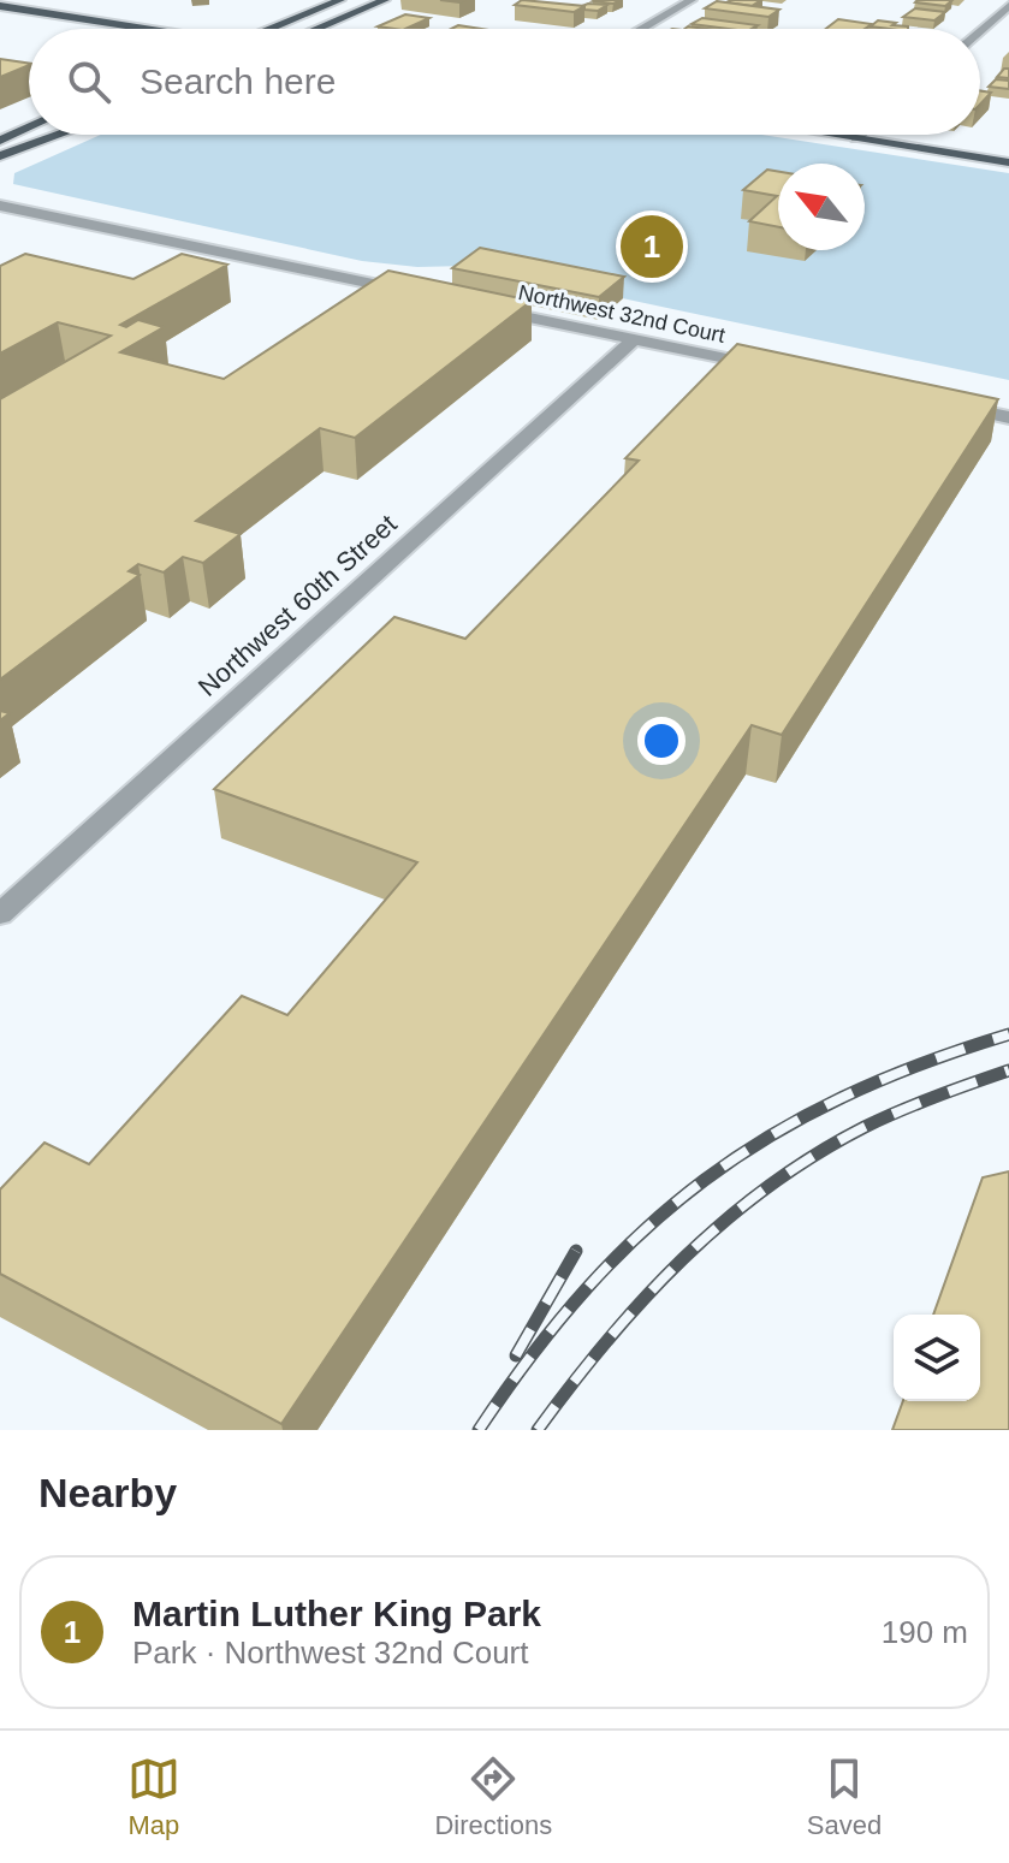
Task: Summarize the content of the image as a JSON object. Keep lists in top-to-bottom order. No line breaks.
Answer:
{"streets":{"street":["Northwest 32nd Court","Northwest 60th Street"]},"crossings":[["Northwest 32nd Court","Northwest 60th Street"]],"north":"top left","page":{"search":"Search here","pins":"1","heading":"Nearby","list":[{"mark":"1","name":"Martin Luther King Park","note":"Park · Northwest 32nd Court","value":"190 m"}],"nav":["Map","Directions","Saved"]}}
